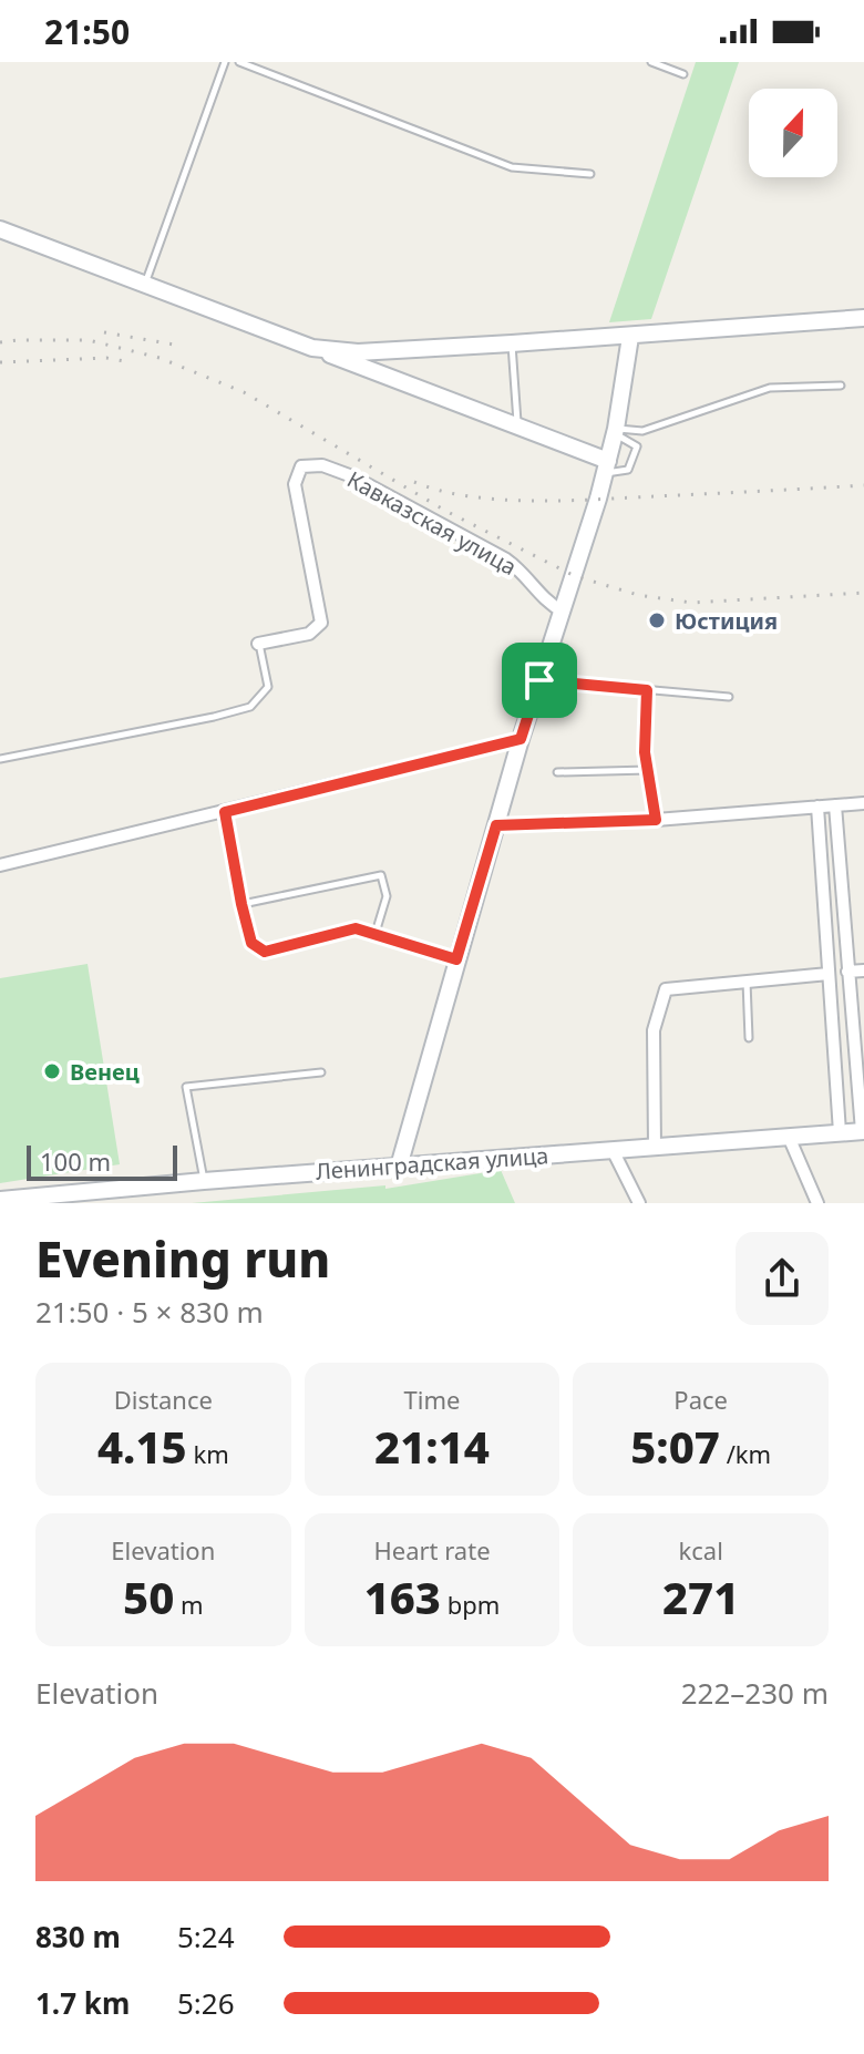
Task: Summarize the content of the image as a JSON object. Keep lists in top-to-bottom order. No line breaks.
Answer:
{"streets":{"street":["Кавказская улица","Ленинградская улица"]},"places":["Юстиция","Венец"],"scale_bar":"100 m","north":"top","page":{"status":"21:50","scale":"100 m","heading":["Evening run","21:50 · 5 × 830 m"],"stats":[["Distance","4.15 km"],["Time","21:14"],["Pace","5:07 /km"],["Elevation","50 m"],["Heart rate","163 bpm"],["kcal","271"]],"chart":["Elevation","222–230 m"],"list":[{"name":"830 m","note":"5:24"},{"name":"1.7 km","note":"5:26"}]}}
